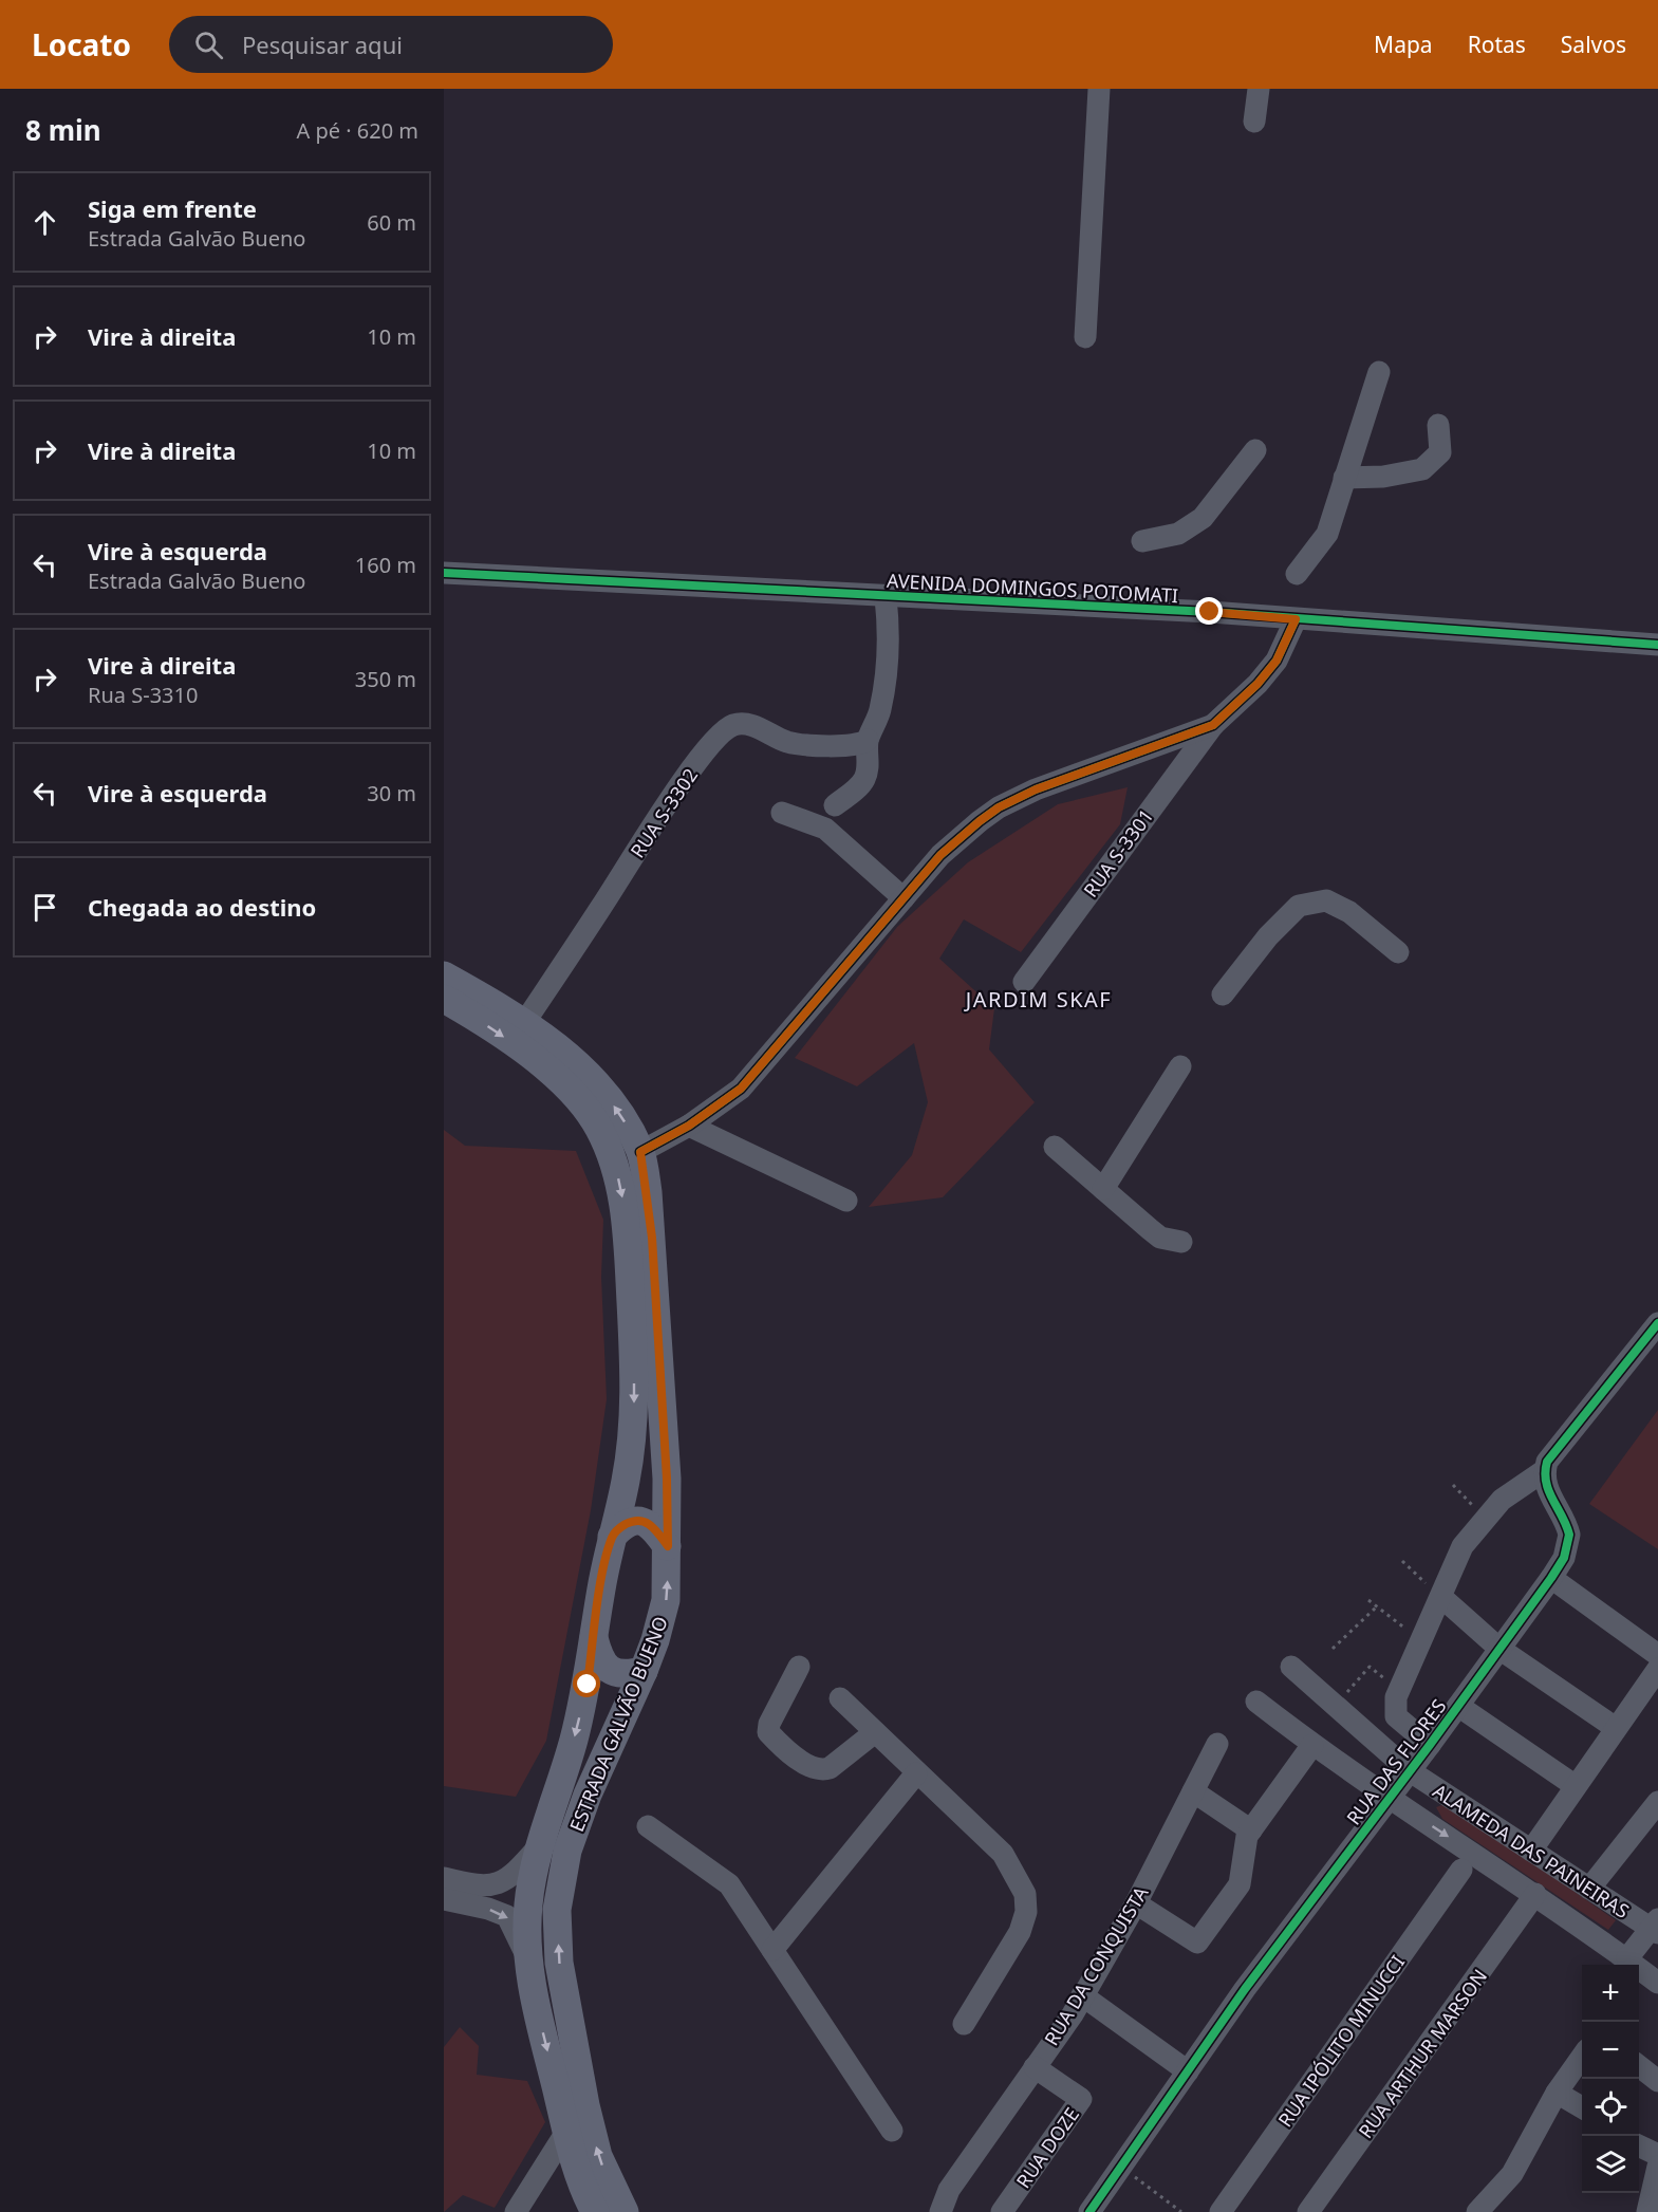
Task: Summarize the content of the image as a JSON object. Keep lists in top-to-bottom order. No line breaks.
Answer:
{"streets":{"main road":["ESTRADA GALVÃO BUENO"],"street":["AVENIDA DOMINGOS POTOMATI","RUA S-3302","RUA S-3301","RUA DAS FLORES","ALAMEDA DAS PAINEIRAS","RUA DA CONQUISTA","RUA IPÓLITO MINUCCI","RUA ARTHUR MARSON","RUA DOZE"]},"crossings":[["RUA S-3302","ESTRADA GALVÃO BUENO"],["RUA DAS FLORES","ALAMEDA DAS PAINEIRAS"],["ALAMEDA DAS PAINEIRAS","RUA ARTHUR MARSON"],["RUA DA CONQUISTA","RUA DOZE"]],"districts":["JARDIM SKAF"],"page":{"header":"Locato","search":"Pesquisar aqui","nav":["Mapa","Rotas","Salvos"],"heading":["8 min","A pé · 620 m"],"list":[["Siga em frente","Estrada Galvão Bueno","60 m"],["Vire à direita","10 m"],["Vire à direita","10 m"],["Vire à esquerda","Estrada Galvão Bueno","160 m"],["Vire à direita","Rua S-3310","350 m"],["Vire à esquerda","30 m"],"Chegada ao destino"],"map_buttons":["+","−"]}}
